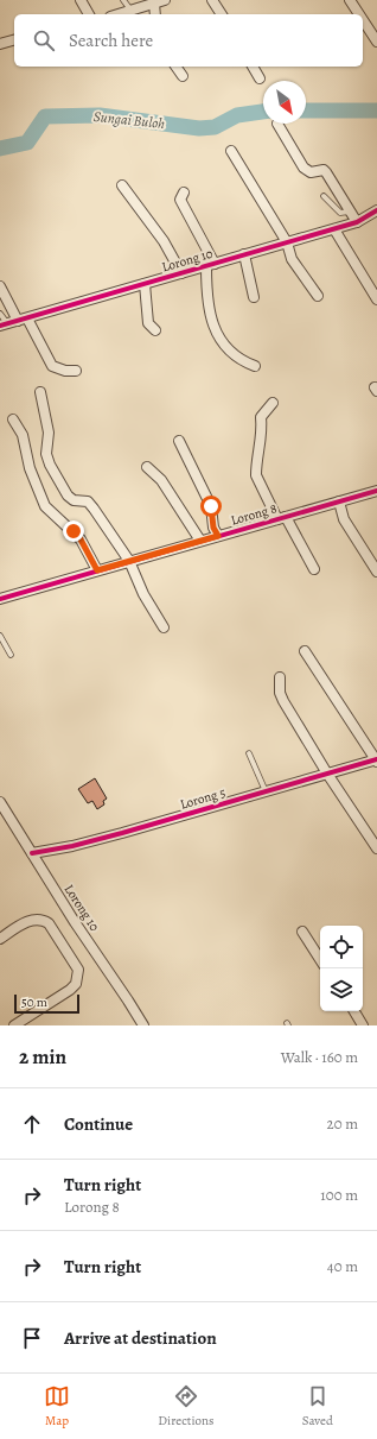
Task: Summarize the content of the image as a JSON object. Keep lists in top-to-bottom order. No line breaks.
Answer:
{"streets":{"street":["Lorong 10","Lorong 8","Lorong 5"]},"crossings":[["Lorong 10","Lorong 5"]],"water":["Sungai Buloh"],"scale_bar":"50 m","north":"bottom right","page":{"search":"Search here","scale":"50 m","heading":["2 min","Walk · 160 m"],"list":[["Continue","20 m"],["Turn right","Lorong 8","100 m"],["Turn right","40 m"],"Arrive at destination"],"nav":["Map","Directions","Saved"]}}
